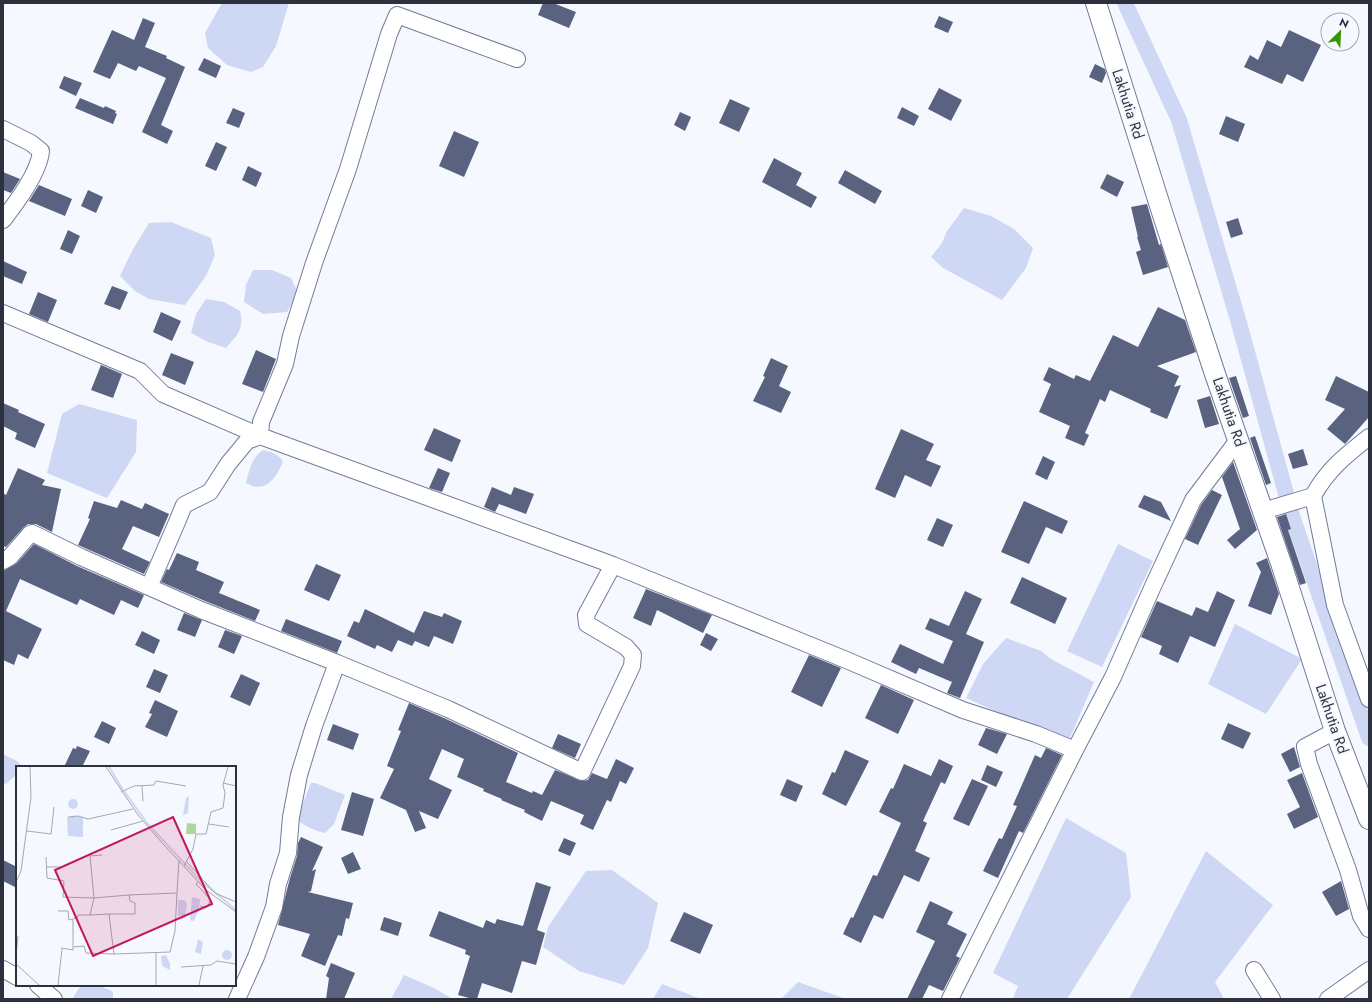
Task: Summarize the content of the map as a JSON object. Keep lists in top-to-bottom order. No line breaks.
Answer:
{"streets":{"street":["Lakhutia Rd"]},"north":"top right"}
